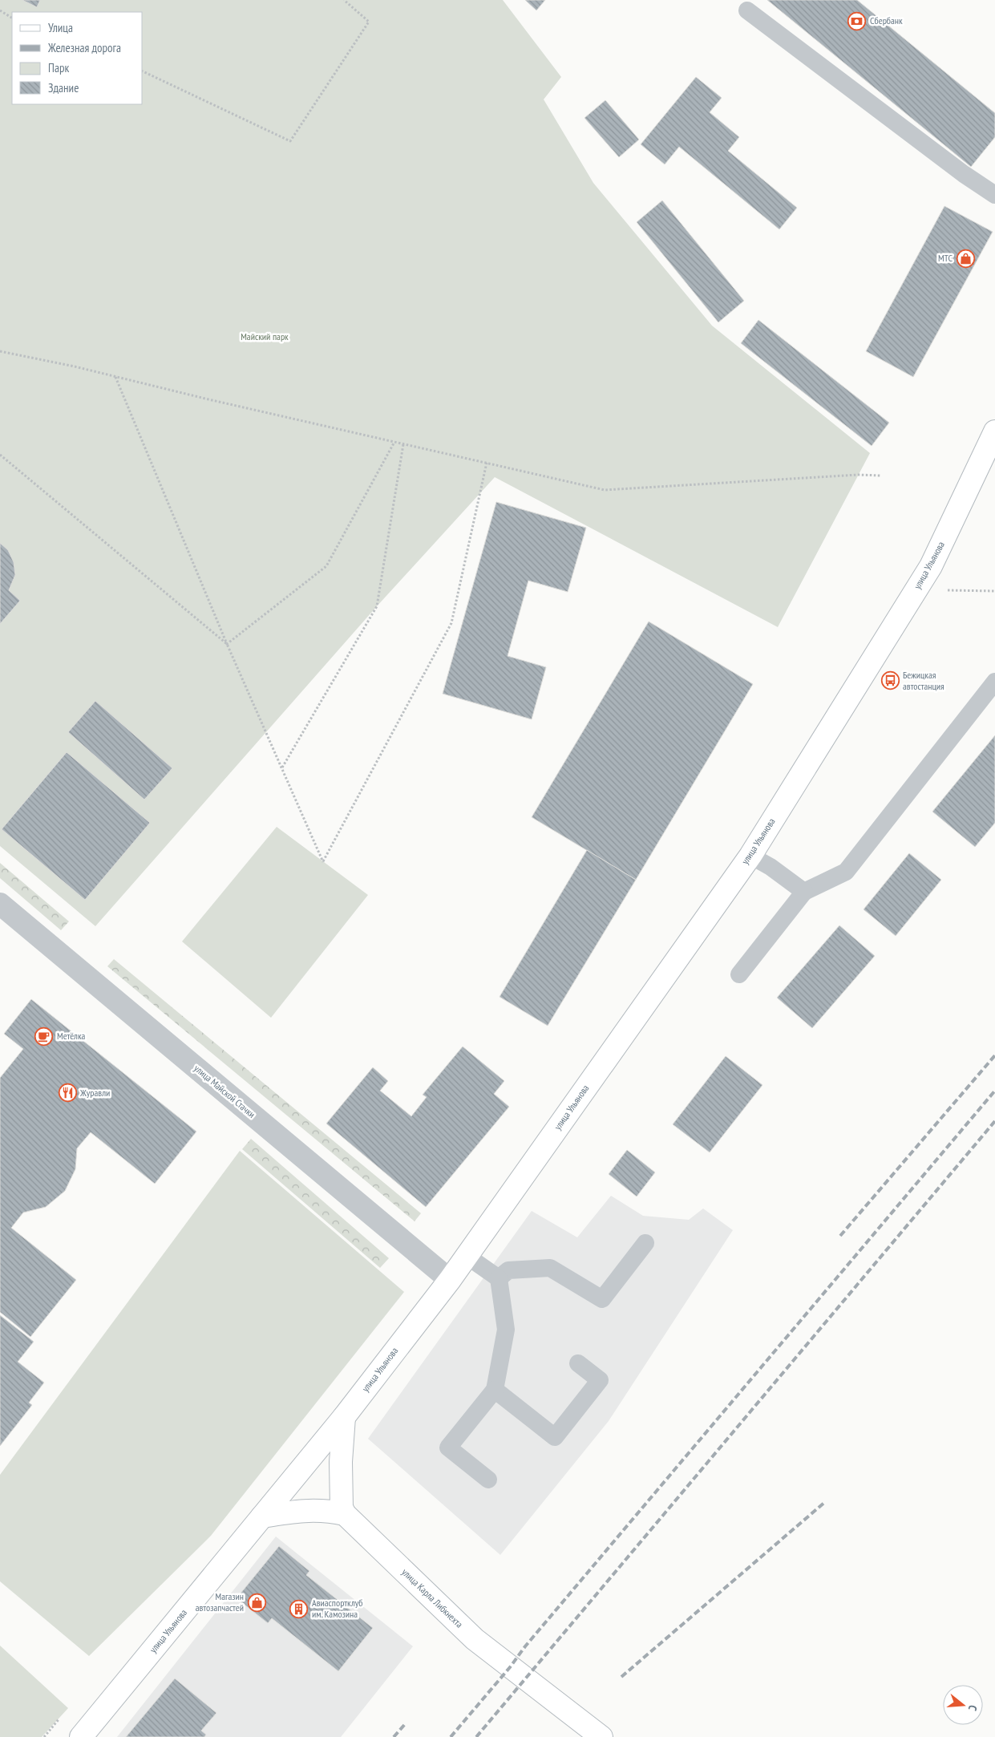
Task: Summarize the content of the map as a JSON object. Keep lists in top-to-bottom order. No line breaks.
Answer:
{"streets":{"main road":["улица Ульянова","улица Карла Либкнехта"],"street":["улица Майской Стачки"]},"crossings":[["улица Ульянова","улица Майской Стачки"]],"parks":["Майский парк"],"places":{"bank":["Сбербанк"],"shop":["МТС","Магазин автозапчастей"],"bus stop":["Бежицкая автостанция"],"cafe":["Метёлка"],"restaurant":["Журавли"],"building":["Авиаспортклуб им. Камозина"]},"legend":["Улица","Железная дорога","Парк","Здание"],"north":"right"}
